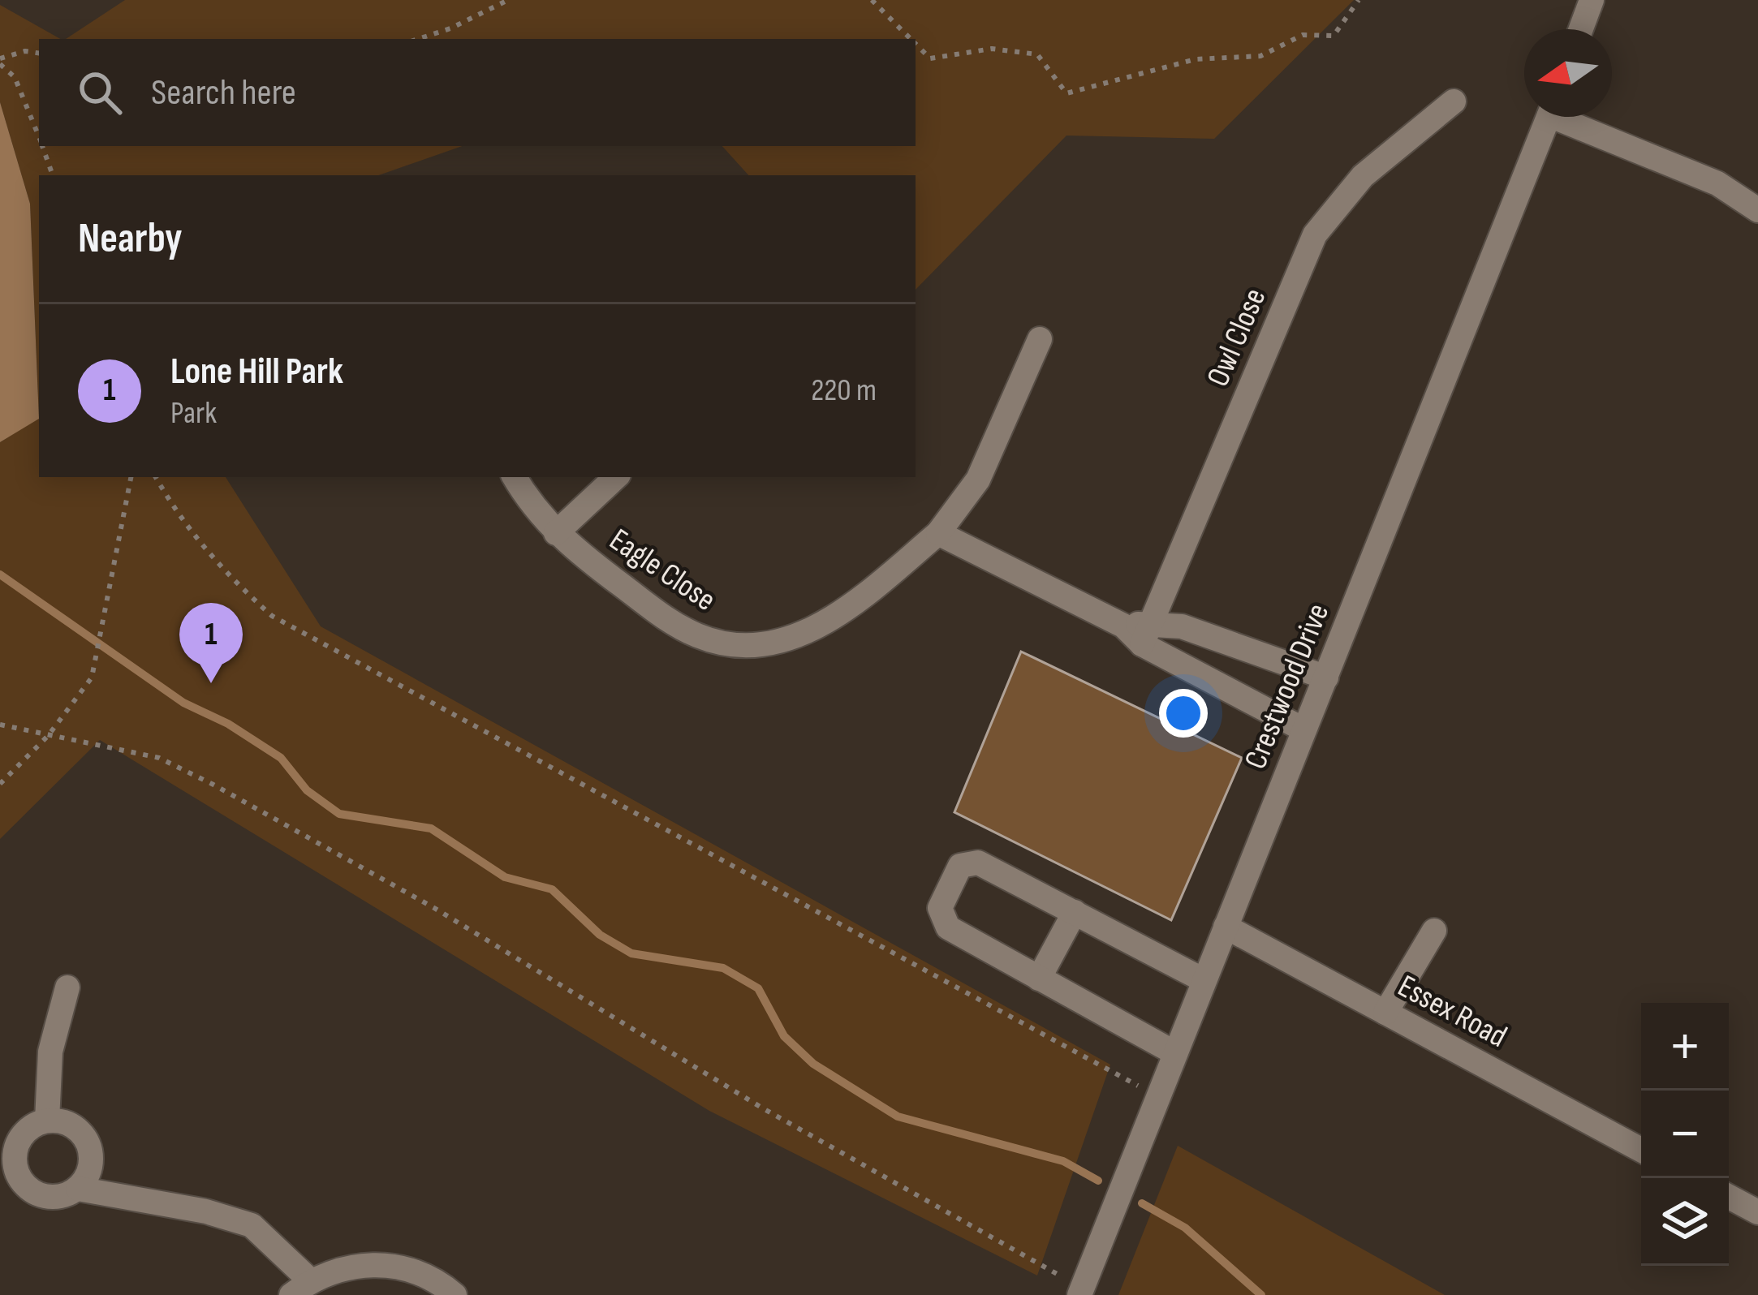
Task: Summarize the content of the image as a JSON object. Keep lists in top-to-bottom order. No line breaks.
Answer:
{"streets":{"street":["Owl Close","Eagle Close","Crestwood Drive","Essex Road"]},"crossings":[["Crestwood Drive","Essex Road"]],"north":"left","page":{"search":"Search here","heading":"Nearby","list":[{"mark":"1","name":"Lone Hill Park","note":"Park","value":"220 m"}],"pins":"1","map_buttons":["+","−"]}}
